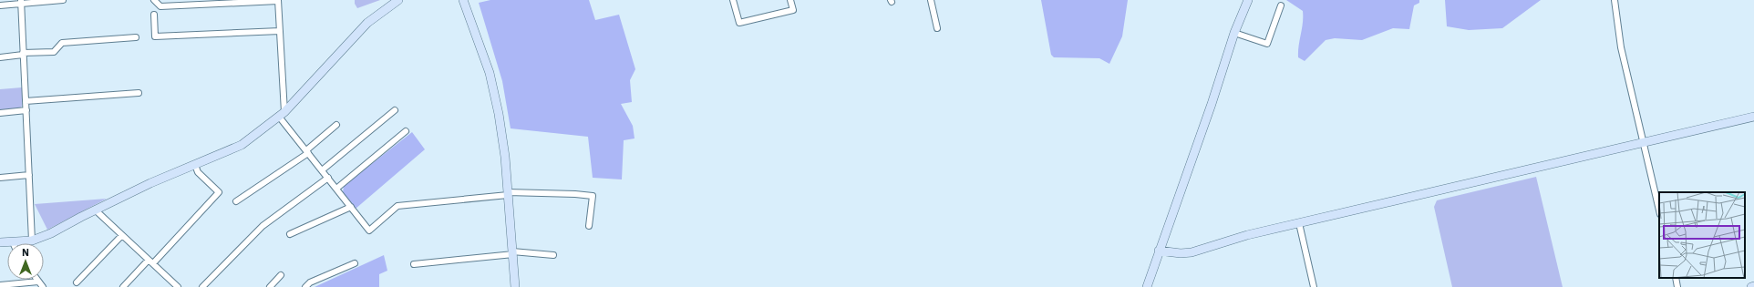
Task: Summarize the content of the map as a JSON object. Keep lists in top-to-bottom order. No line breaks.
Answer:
{"north":"top"}
